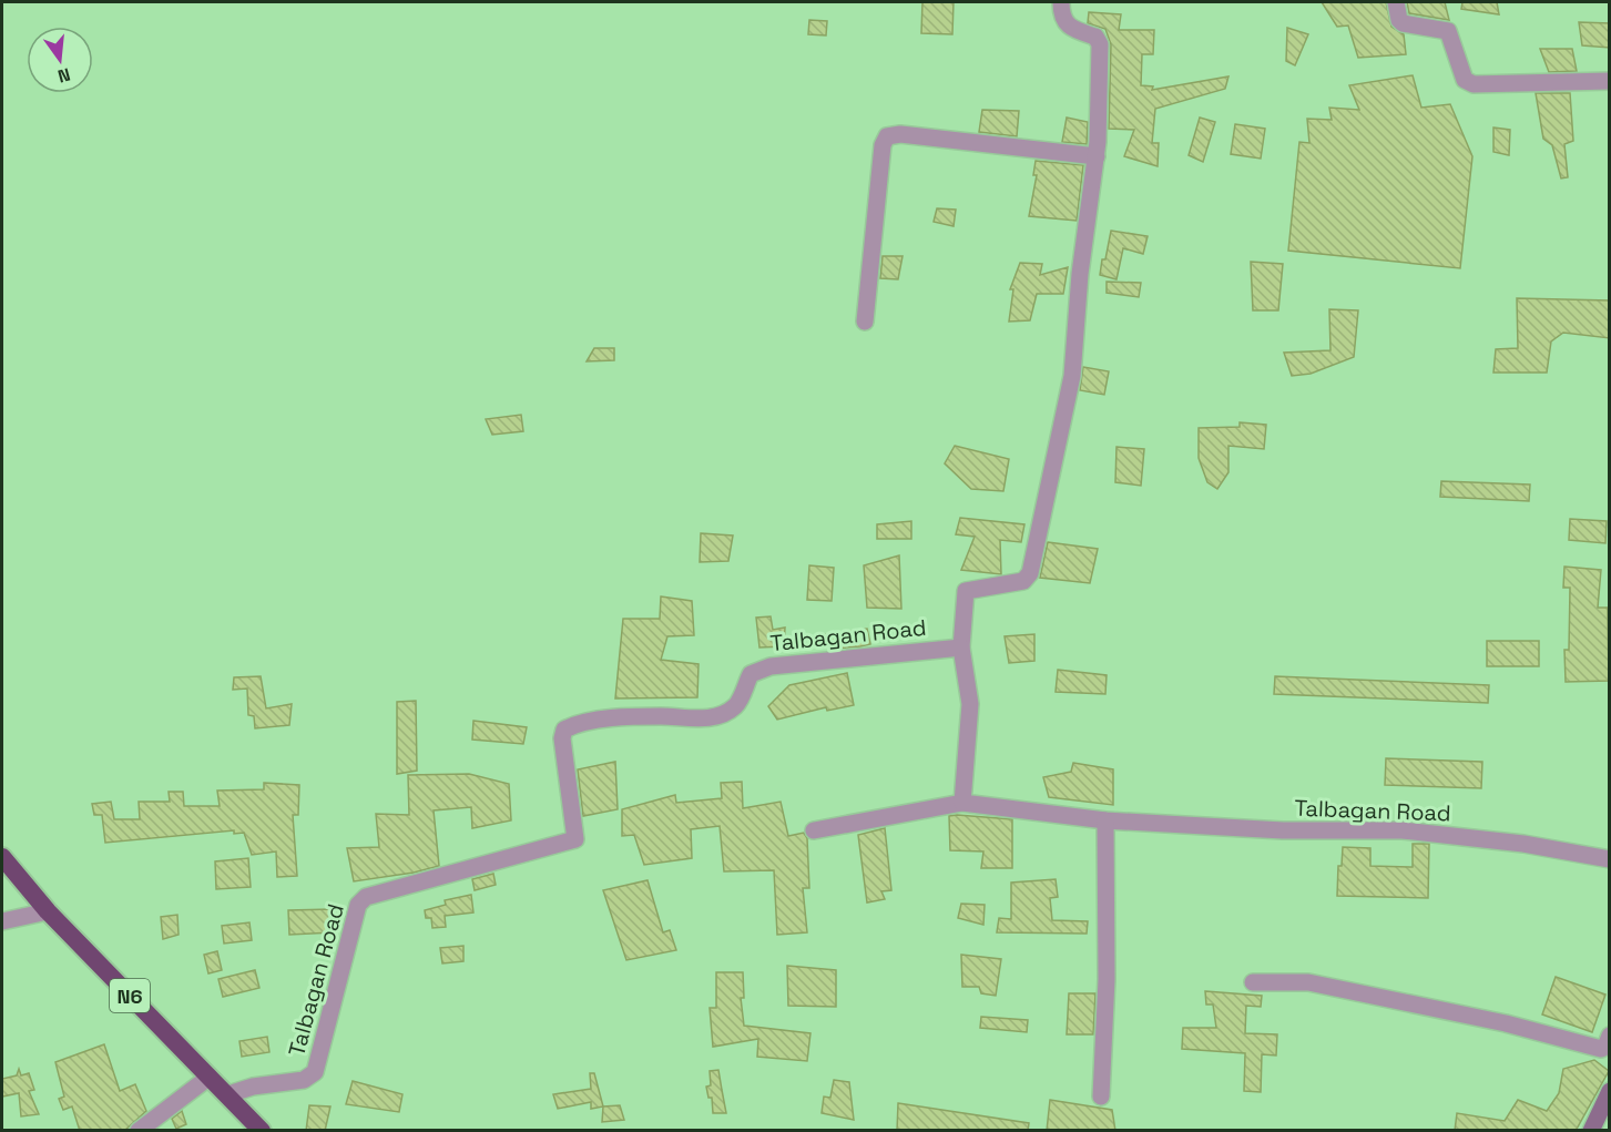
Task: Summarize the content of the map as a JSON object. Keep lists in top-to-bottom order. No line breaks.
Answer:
{"streets":{"highway":["N6"],"street":["Talbagan Road"]},"crossings":[["Talbagan Road","N6"]],"north":"bottom"}
